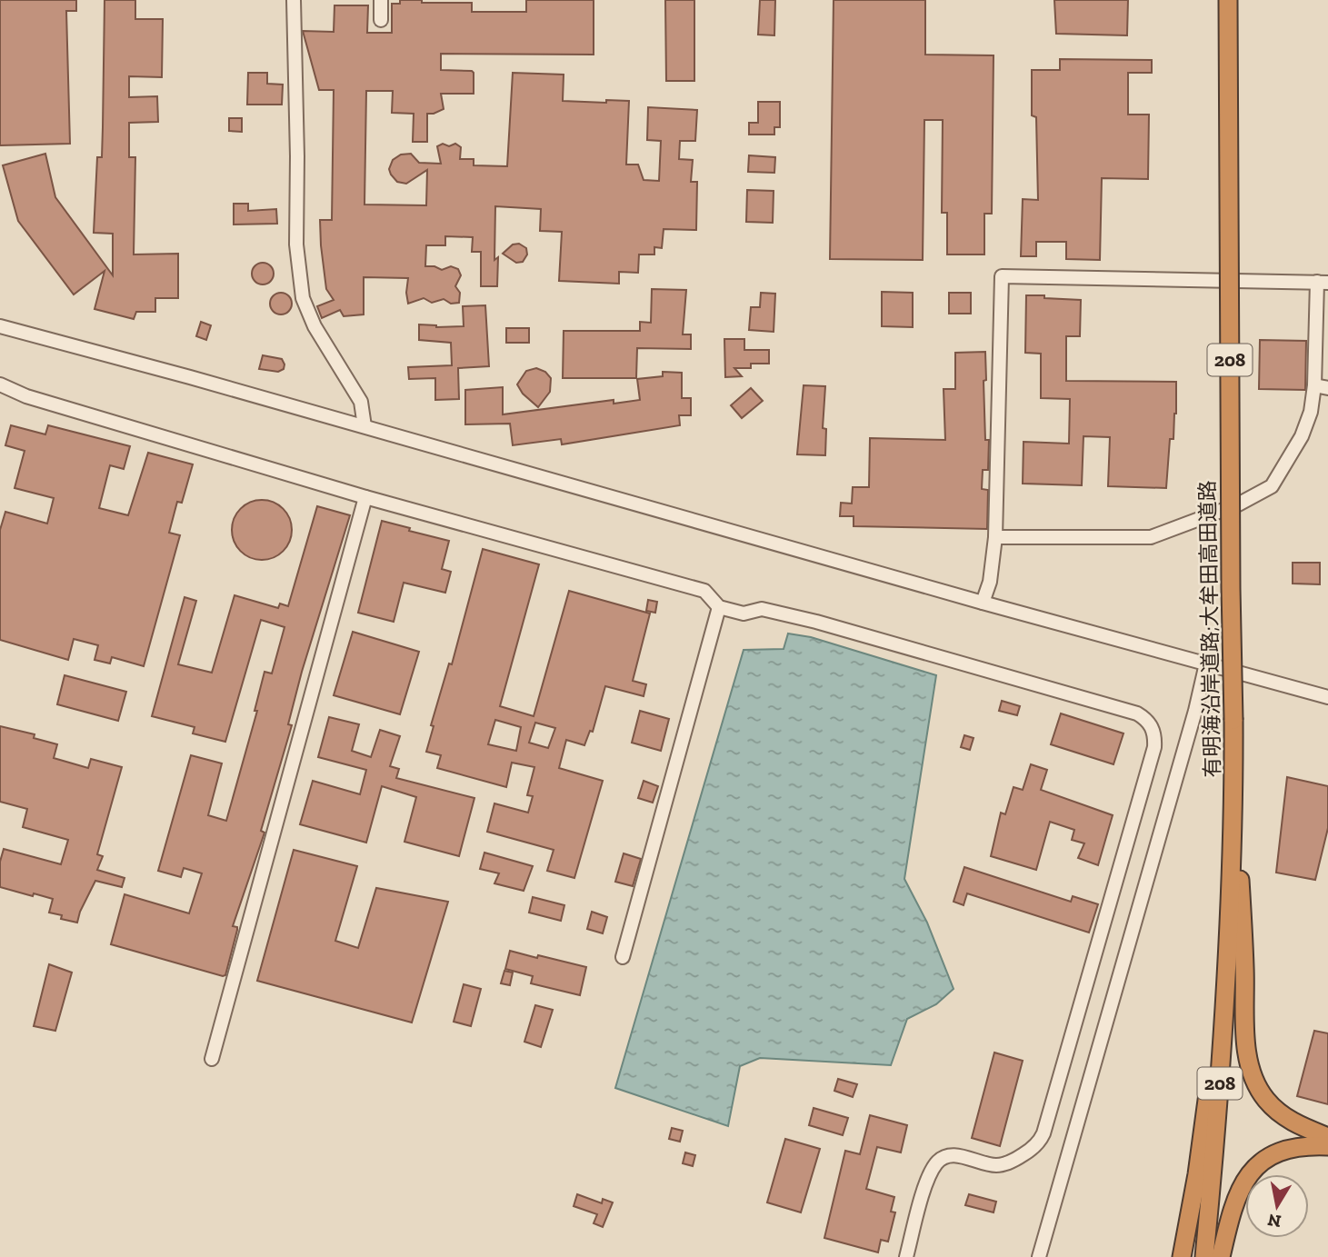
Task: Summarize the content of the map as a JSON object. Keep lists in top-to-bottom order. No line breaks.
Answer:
{"streets":{"highway":["208","有明海沿岸道路;大牟田高田道路"]},"north":"bottom"}
